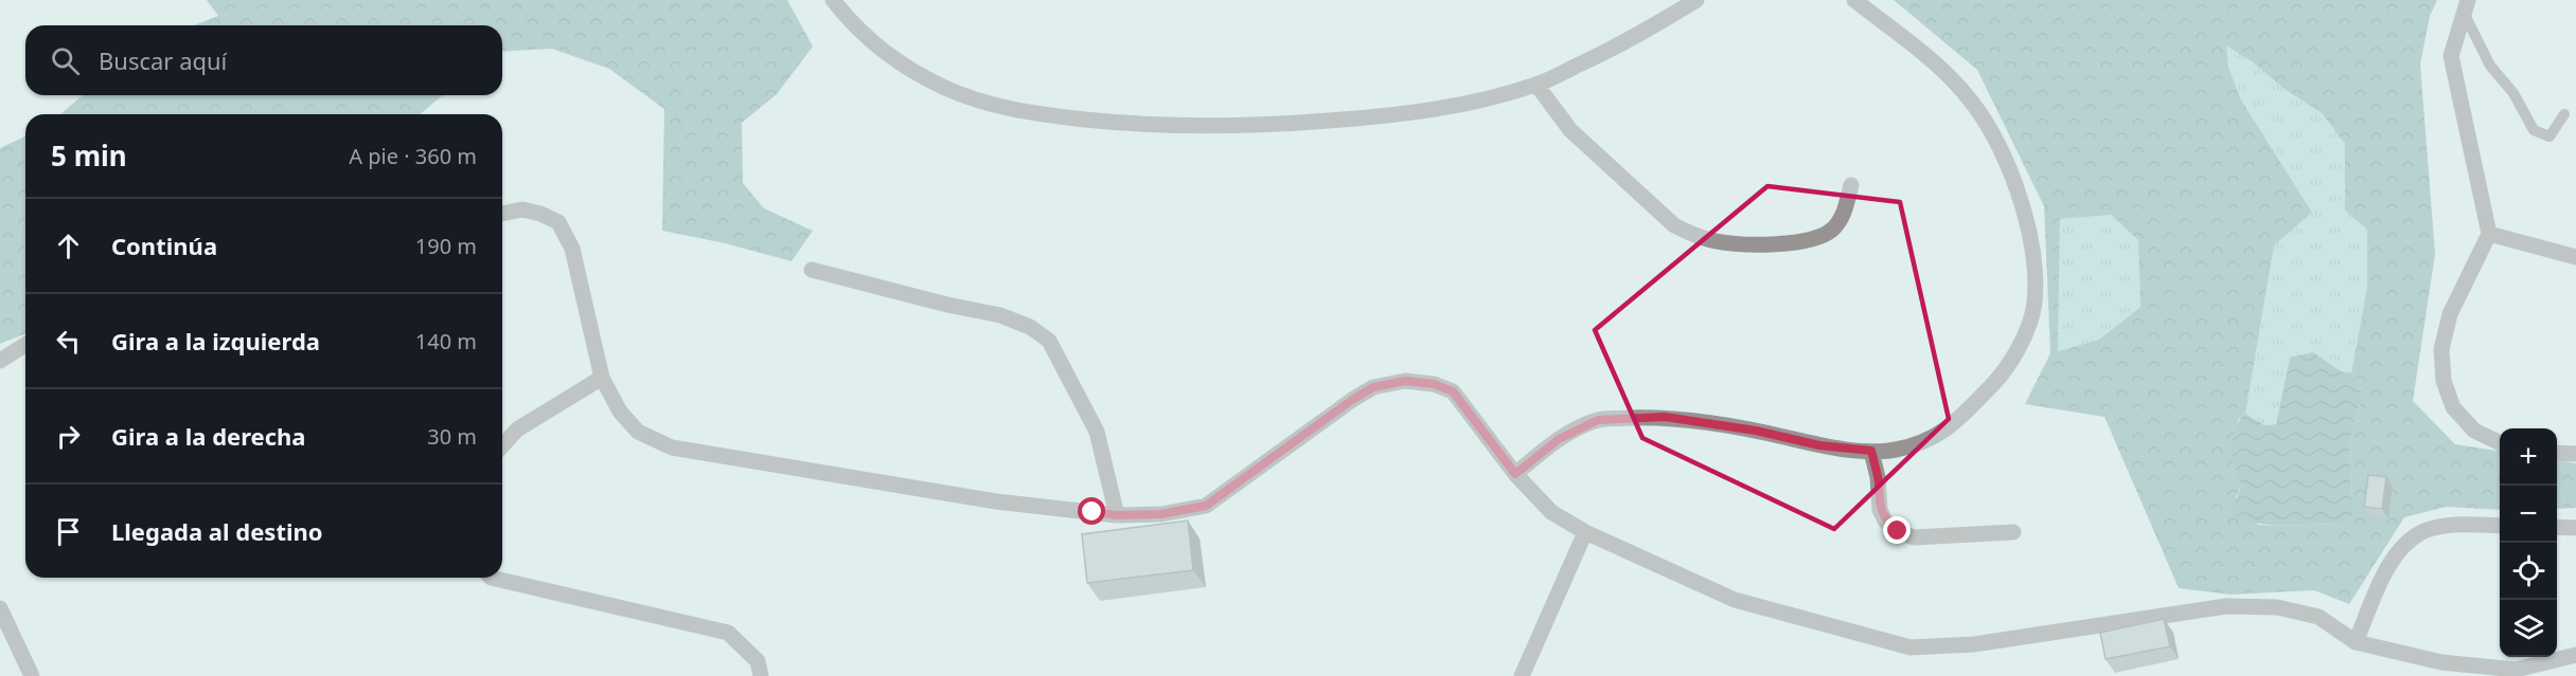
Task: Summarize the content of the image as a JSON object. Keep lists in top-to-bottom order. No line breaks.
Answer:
{"page":{"search":"Buscar aquí","heading":["5 min","A pie · 360 m"],"list":[["Continúa","190 m"],["Gira a la izquierda","140 m"],["Gira a la derecha","30 m"],"Llegada al destino"],"map_buttons":["+","−"]}}
